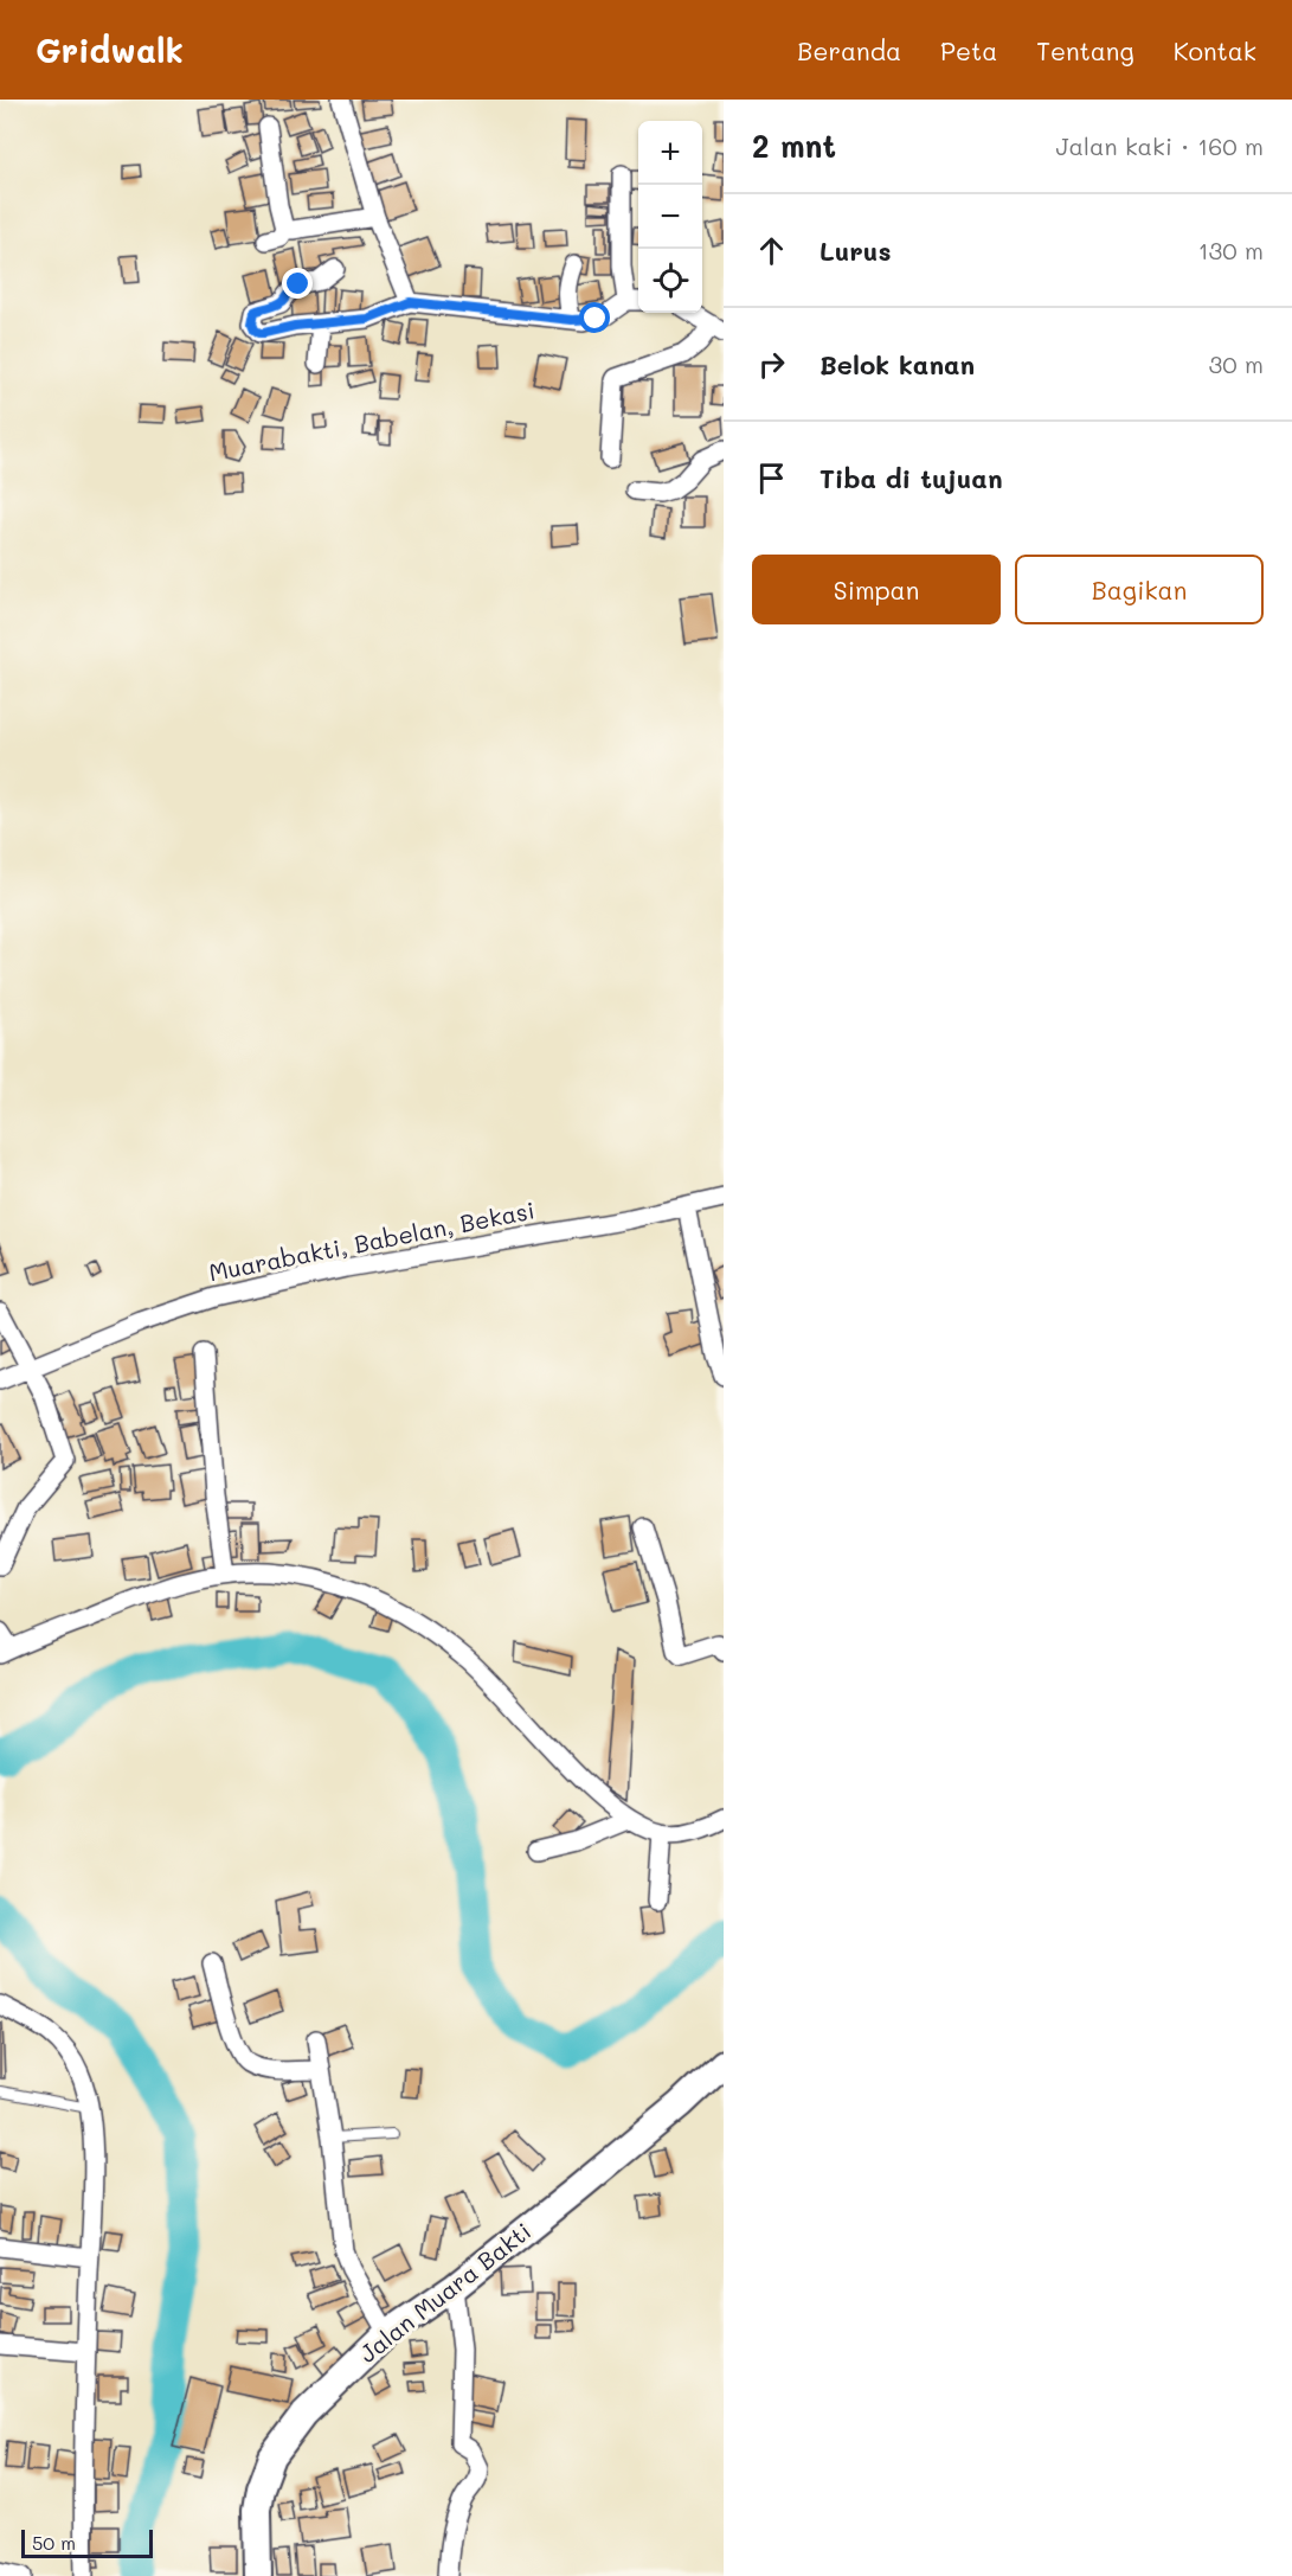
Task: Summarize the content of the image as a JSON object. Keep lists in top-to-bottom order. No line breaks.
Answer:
{"streets":{"main road":["Jalan Muara Bakti"],"street":["Muarabakti, Babelan, Bekasi"]},"scale_bar":"50 m","page":{"header":"Gridwalk","nav":["Beranda","Peta","Tentang","Kontak"],"heading":["2 mnt","Jalan kaki · 160 m"],"map_buttons":["+","−"],"list":[["Lurus","130 m"],["Belok kanan","30 m"],"Tiba di tujuan"],"buttons":["Simpan","Bagikan"],"scale":"50 m"}}
